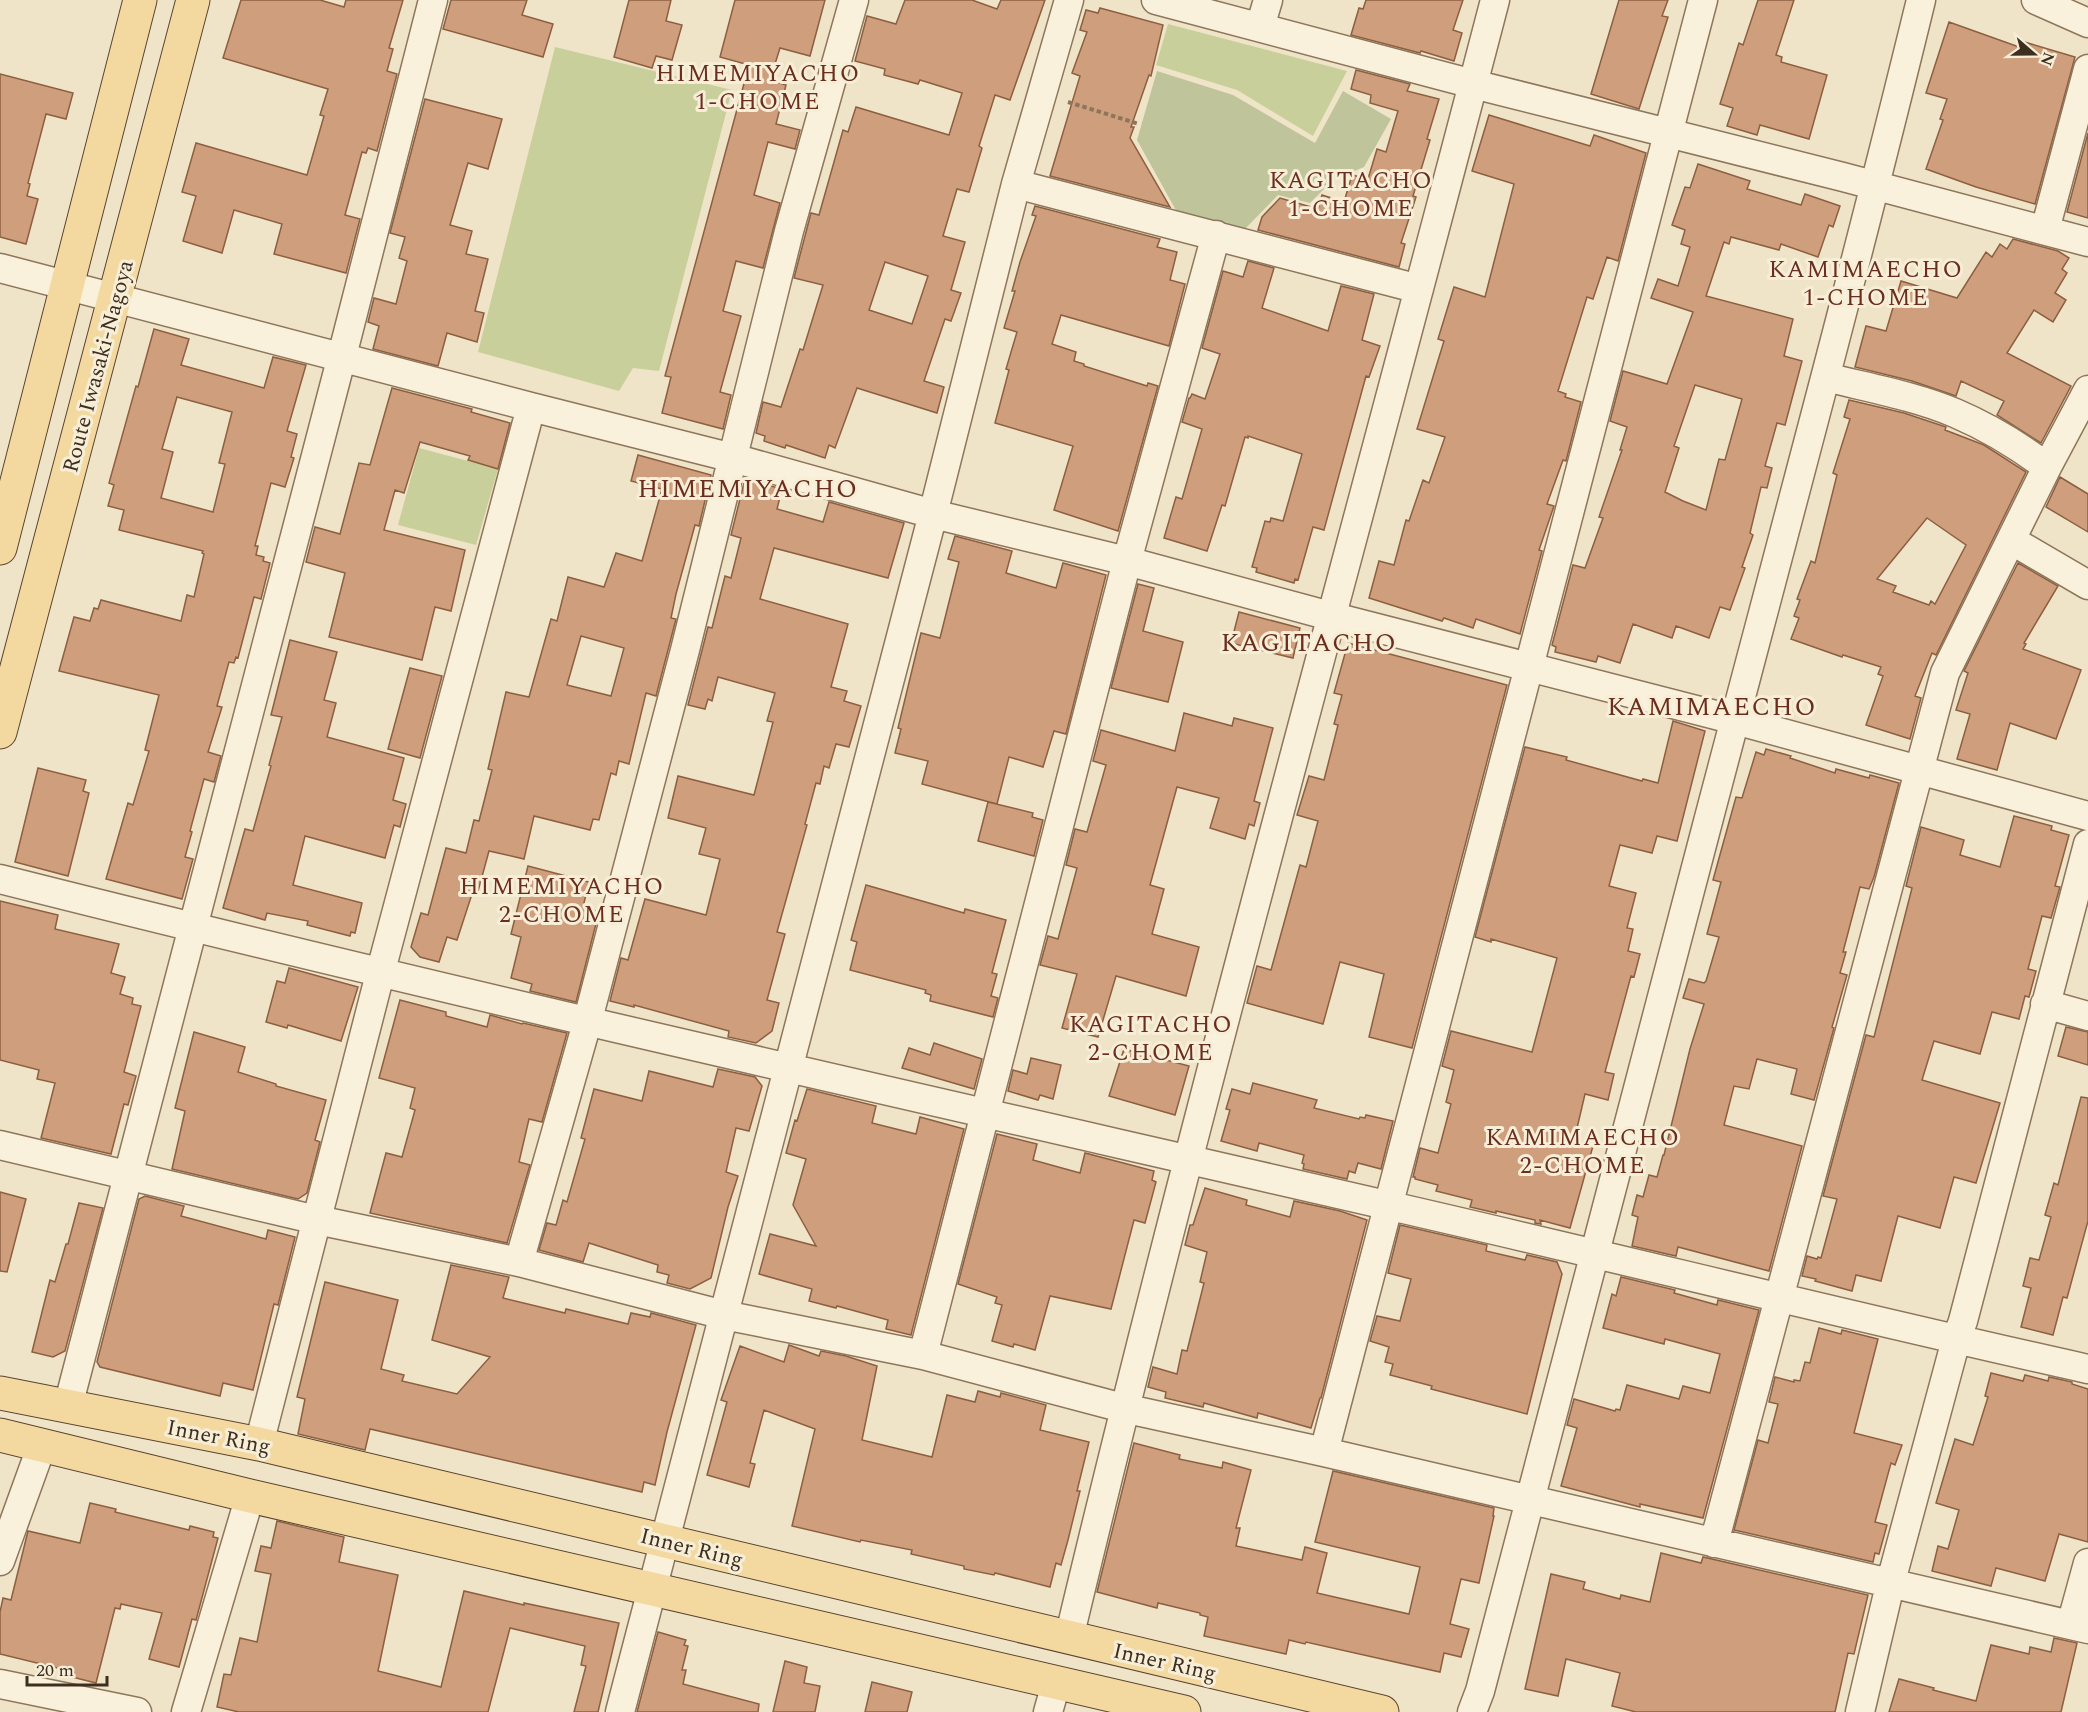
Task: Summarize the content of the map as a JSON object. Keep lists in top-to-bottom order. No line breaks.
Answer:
{"streets":{"main road":["Route Iwasaki-Nagoya","Inner Ring"]},"districts":["HIMEMIYACHO 1-CHOME","KAGITACHO 1-CHOME","KAMIMAECHO 1-CHOME","HIMEMIYACHO","KAGITACHO","KAMIMAECHO","HIMEMIYACHO 2-CHOME","KAGITACHO 2-CHOME","KAMIMAECHO 2-CHOME"],"scale_bar":"20 m","north":"right"}
